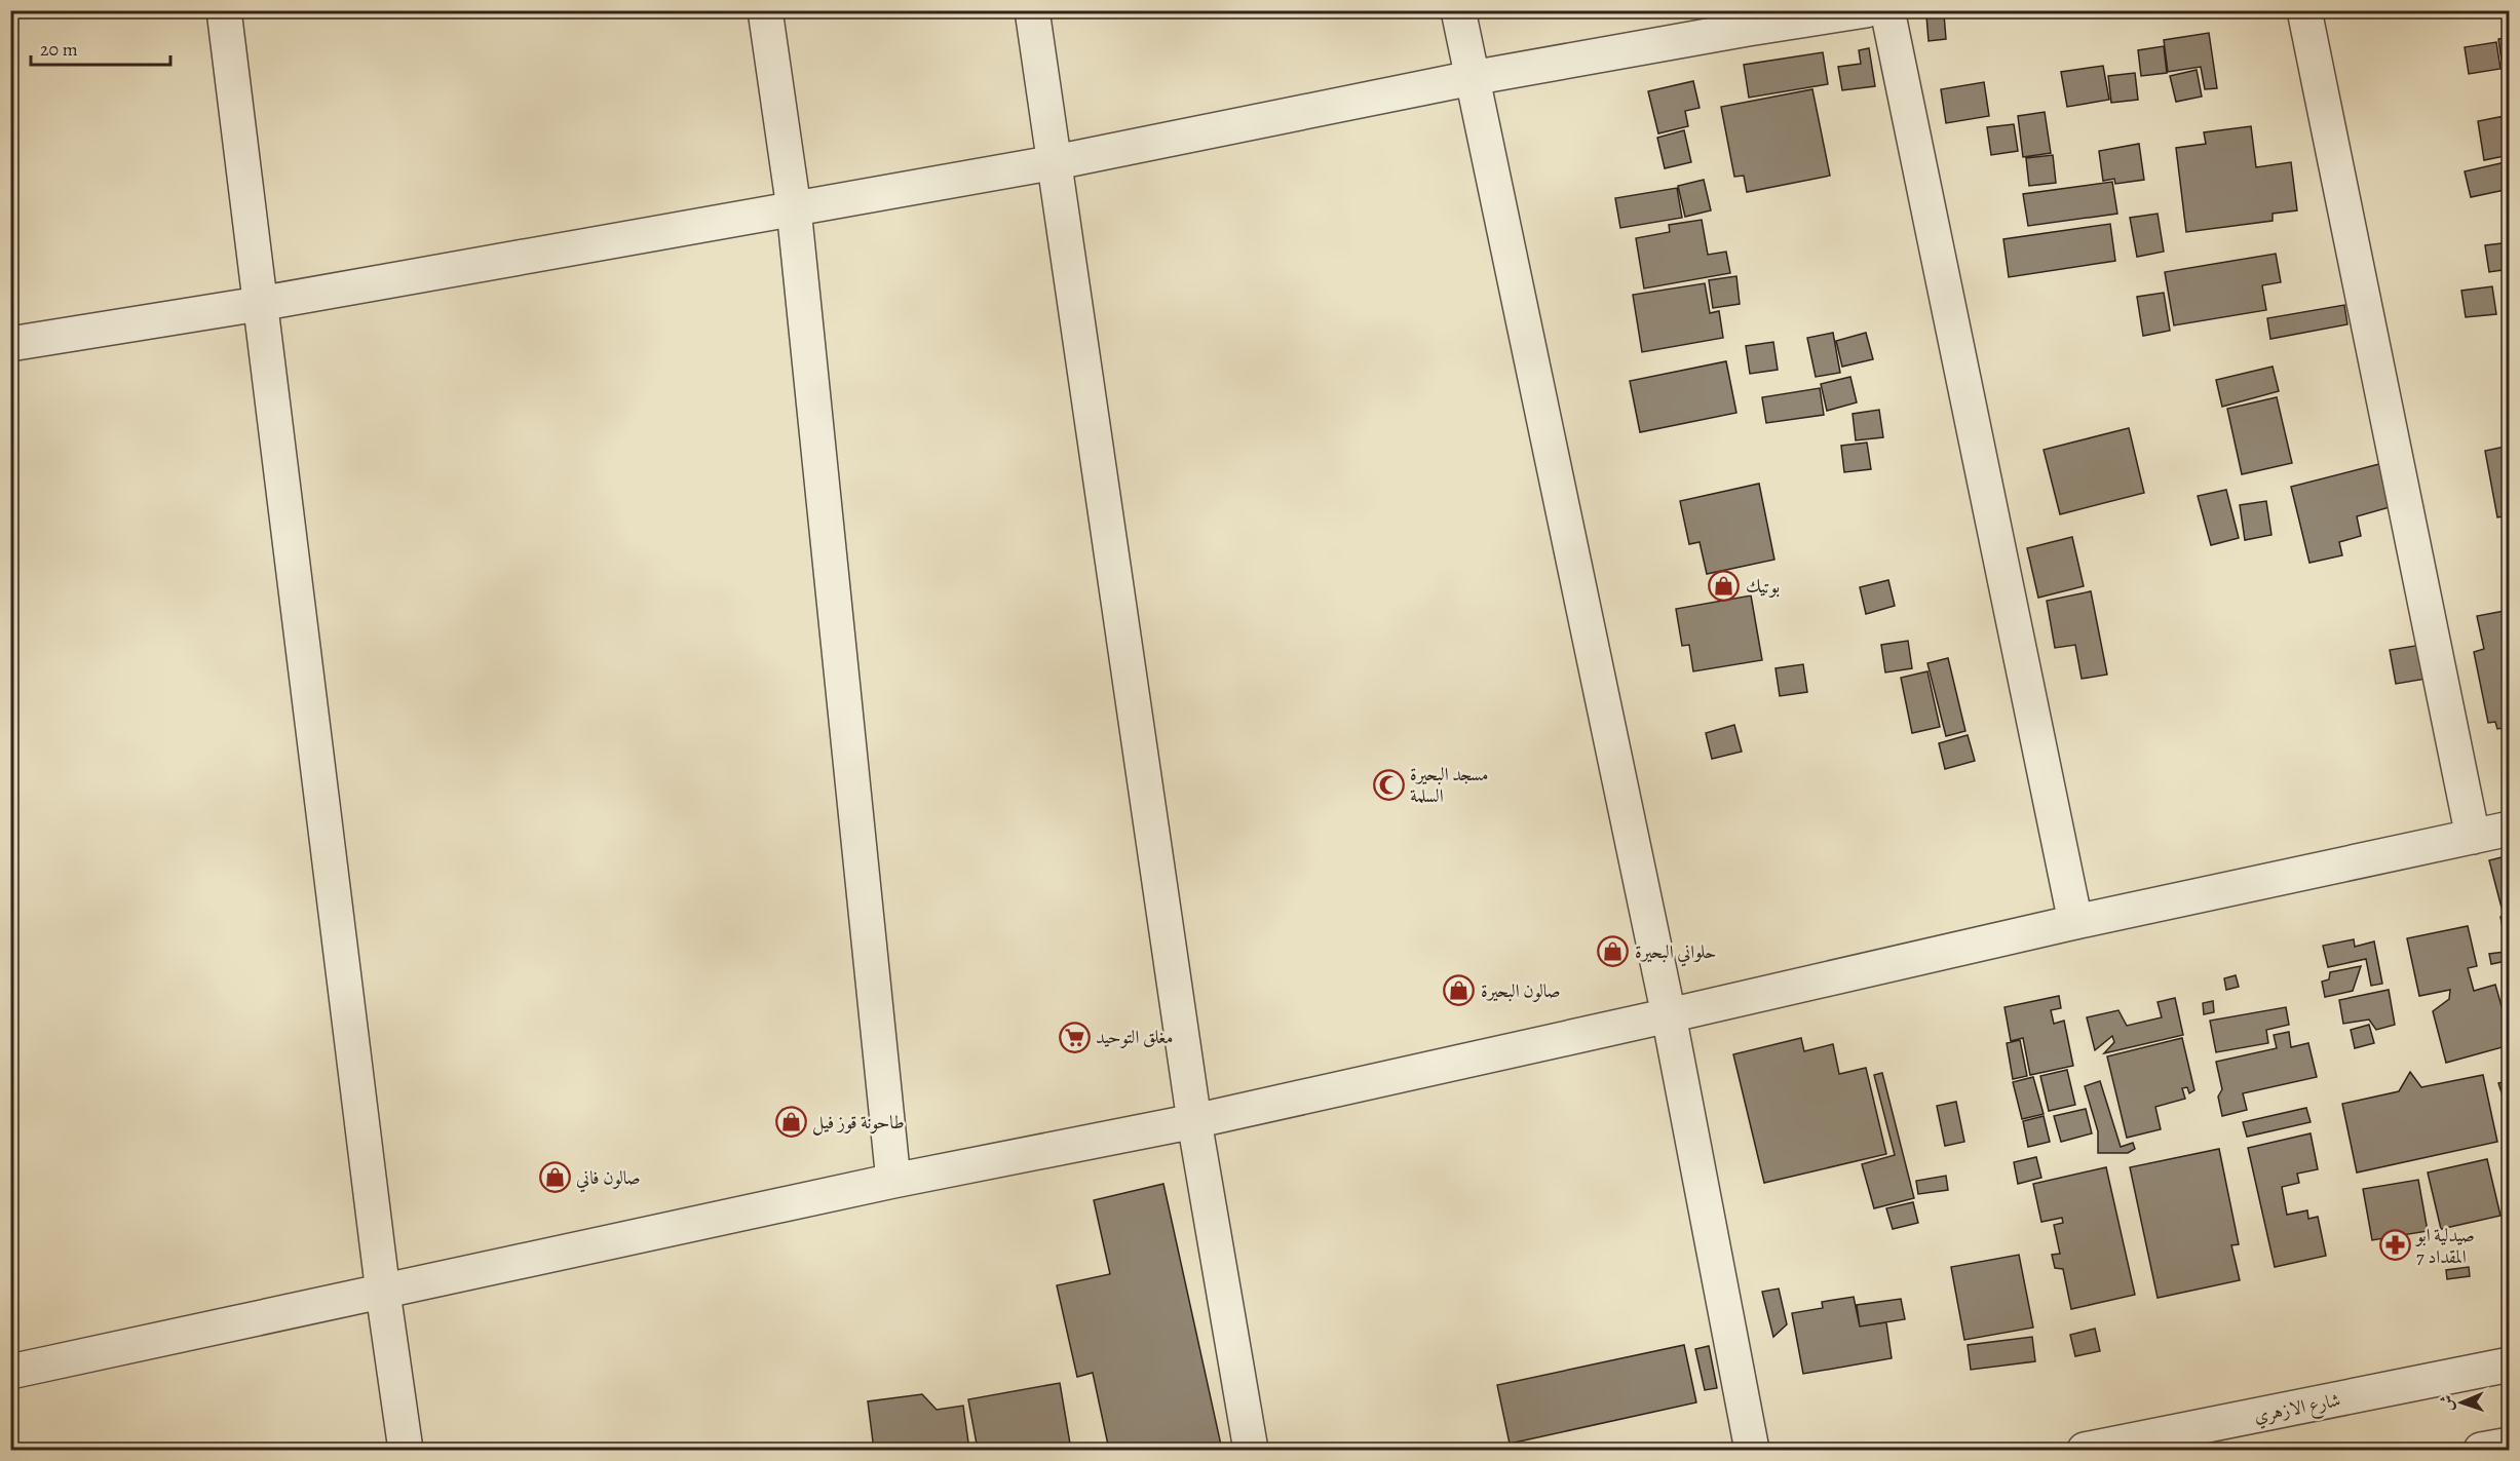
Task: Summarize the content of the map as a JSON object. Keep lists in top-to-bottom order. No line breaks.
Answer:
{"streets":{"street":["شارع الازهري"]},"places":{"shop":["بوتيك","حلواني البحيرة","صالون البحيرة","طاحونة قوز فيل","صالون فاني"],"mosque":["مسجد البحيرة السلمة"],"supermarket":["مغلق التوحيد"],"pharmacy":["صيدلية ابو المقداد 7"]},"scale_bar":"20 m","north":"left"}
